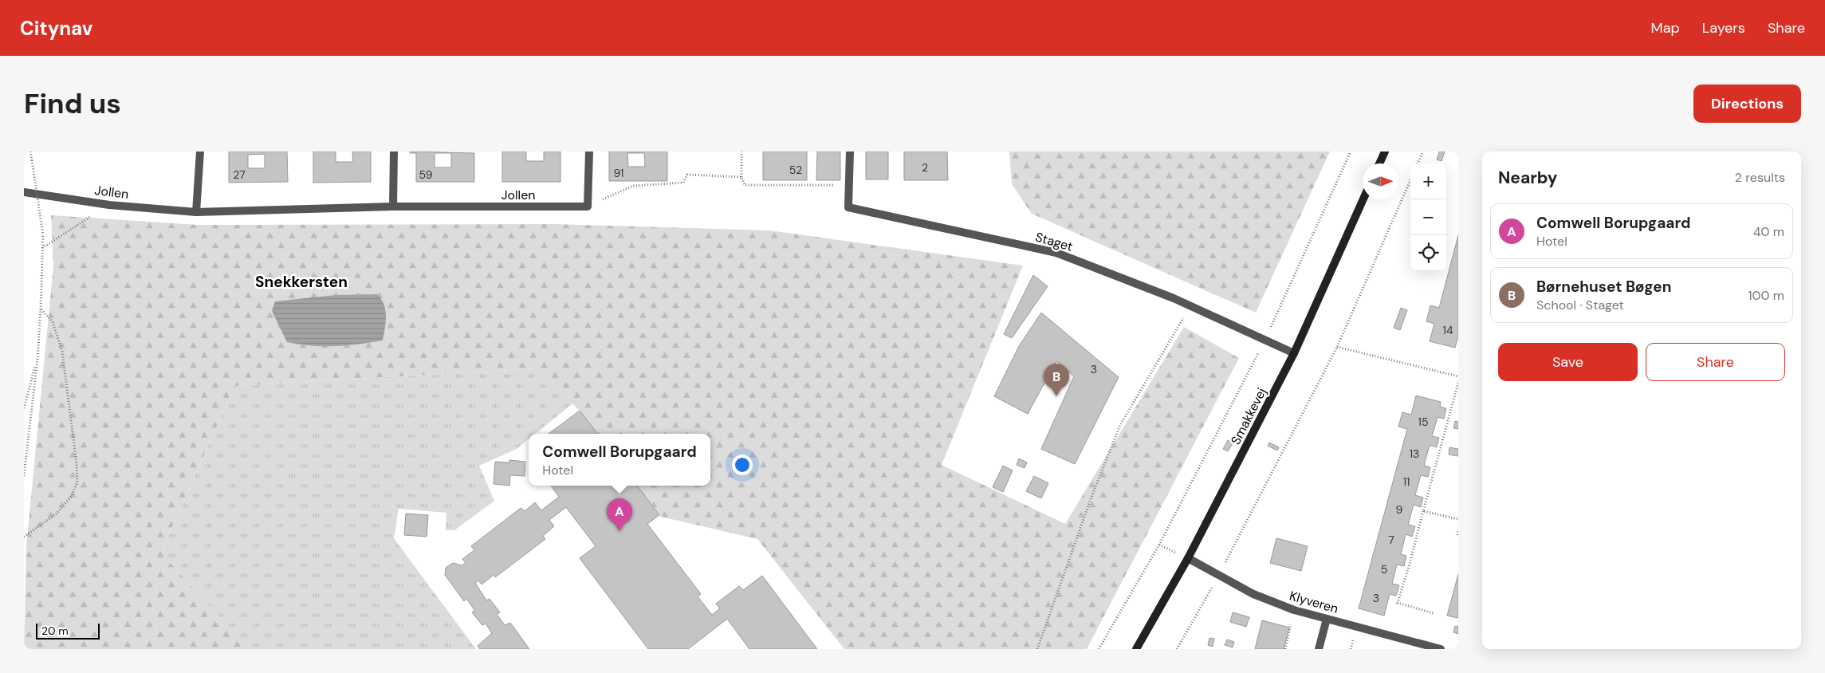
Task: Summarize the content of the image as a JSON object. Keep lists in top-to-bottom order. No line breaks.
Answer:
{"streets":{"street":["Jollen","Staget","Smakkevej","Klyveren"]},"crossings":[["Staget","Smakkevej"],["Smakkevej","Klyveren"]],"districts":["Snekkersten"],"house_numbers":["2","52","91","27","59","14","3","15","13","11","9","7","5","3"],"scale_bar":"20 m","north":"right","page":{"header":"Citynav","nav":["Map","Layers","Share"],"buttons":["Directions",["Save","Share"]],"title":"Find us","heading":["Nearby","2 results"],"map_buttons":["+","−"],"list":[{"mark":"A","name":"Comwell Borupgaard","note":"Hotel","value":"40 m"},{"mark":"B","name":"Børnehuset Bøgen","note":"School · Staget","value":"100 m"}],"pins":["B","A"],"popup":["Comwell Borupgaard","Hotel"],"scale":"20 m"}}
